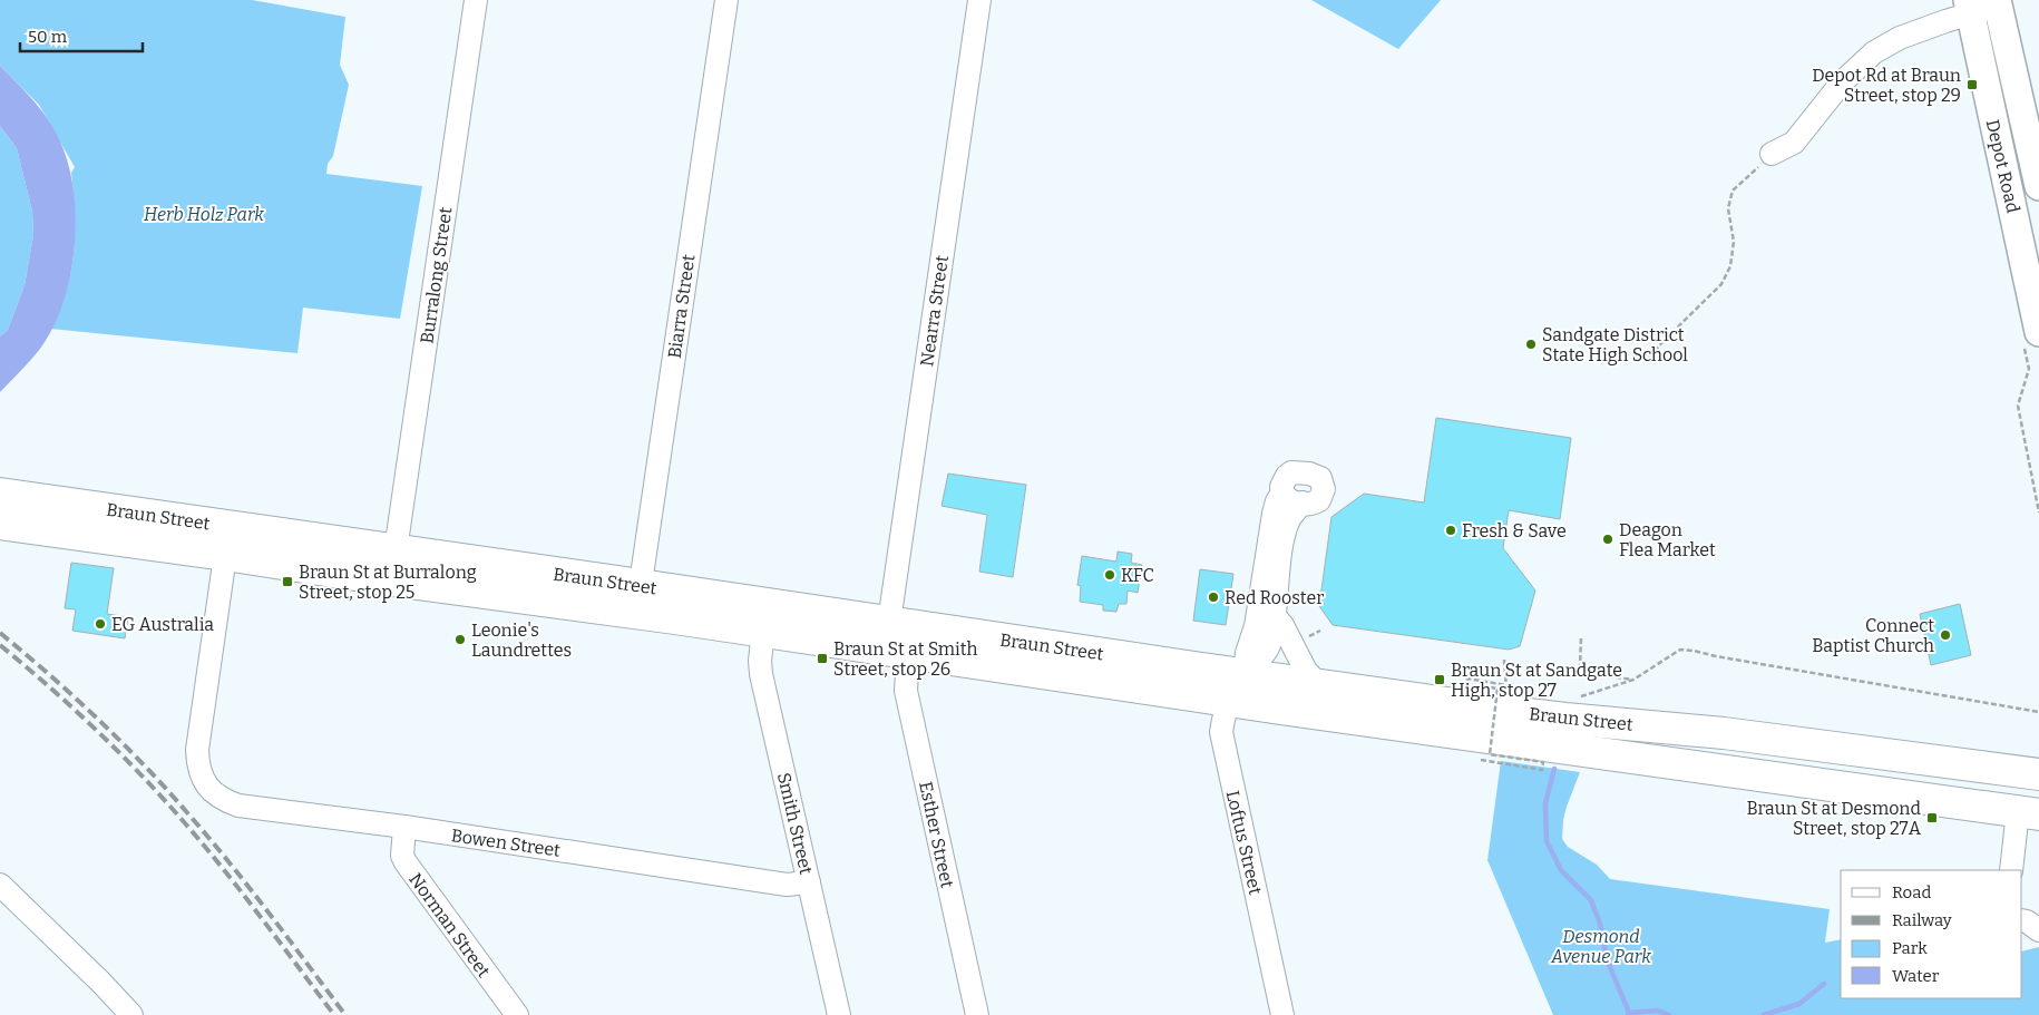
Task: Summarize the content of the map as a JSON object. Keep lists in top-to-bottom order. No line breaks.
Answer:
{"streets":{"highway":["Braun Street"],"main road":["Depot Road"],"street":["Burralong Street","Biarra Street","Nearra Street","Smith Street","Esther Street","Bowen Street","Loftus Street","Norman Street"]},"crossings":[["Burralong Street","Braun Street"],["Biarra Street","Braun Street"],["Nearra Street","Braun Street"],["Braun Street","Smith Street"],["Braun Street","Esther Street"],["Braun Street","Bowen Street"],["Braun Street","Loftus Street"],["Smith Street","Bowen Street"],["Bowen Street","Norman Street"]],"parks":["Herb Holz Park","Desmond Avenue Park"],"places":{"transit":["Depot Rd at Braun Street, stop 29","Braun St at Burralong Street, stop 25","Braun St at Smith Street, stop 26","Braun St at Sandgate High, stop 27","Braun St at Desmond Street, stop 27A"],"other":["Sandgate District State High School","Fresh & Save","Deagon Flea Market","KFC","Red Rooster","EG Australia","Connect Baptist Church","Leonie's Laundrettes"]},"legend":["Road","Railway","Park","Water"],"scale_bar":"50 m"}
